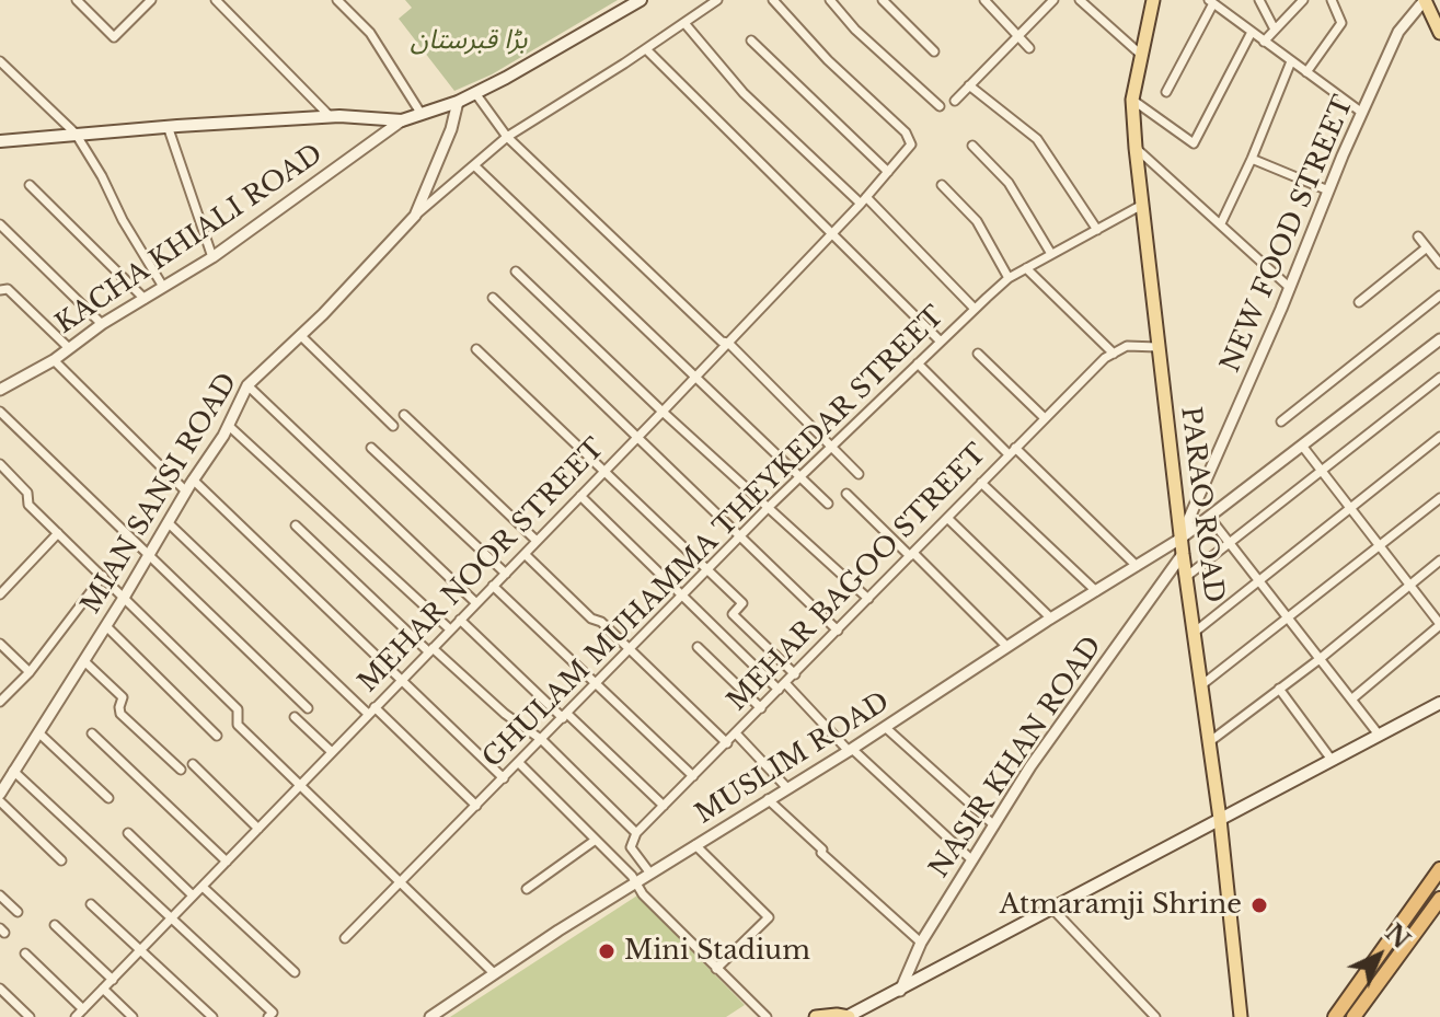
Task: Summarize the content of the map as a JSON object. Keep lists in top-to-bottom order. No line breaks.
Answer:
{"streets":{"main road":["PARAO ROAD"],"street":["NEW FOOD STREET","KACHA KHIALI ROAD","MIAN SANSI ROAD","GHULAM MUHAMMA THEYKEDAR STREET","MEHAR NOOR STREET","MEHAR BAGOO STREET","NASIR KHAN ROAD","MUSLIM ROAD"]},"crossings":[["NEW FOOD STREET","PARAO ROAD"],["NEW FOOD STREET","MUSLIM ROAD"],["PARAO ROAD","GHULAM MUHAMMA THEYKEDAR STREET"],["PARAO ROAD","NASIR KHAN ROAD"],["PARAO ROAD","MUSLIM ROAD"]],"parks":["بڑا قبرستان"],"places":["Atmaramji Shrine","Mini Stadium"],"north":"top right"}
